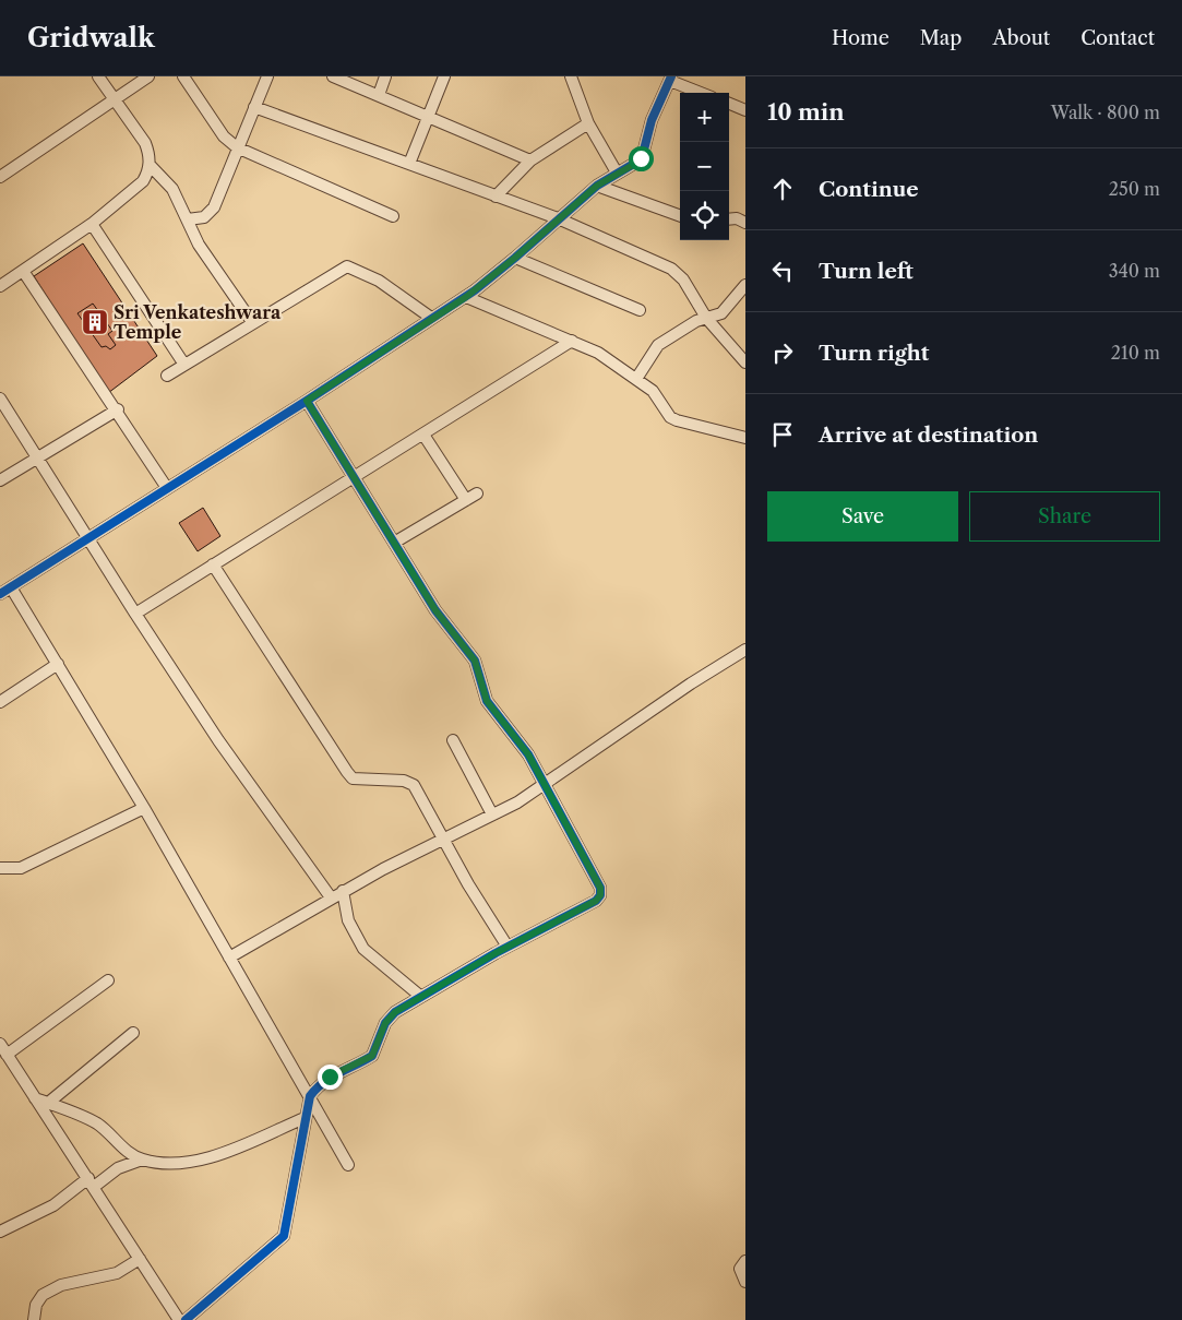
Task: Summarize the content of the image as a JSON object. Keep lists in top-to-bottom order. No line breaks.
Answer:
{"places":{"building":["Sri Venkateshwara Temple"]},"page":{"header":"Gridwalk","nav":["Home","Map","About","Contact"],"heading":["10 min","Walk · 800 m"],"map_buttons":["+","−"],"list":[["Continue","250 m"],["Turn left","340 m"],["Turn right","210 m"],"Arrive at destination"],"buttons":["Save","Share"]}}
